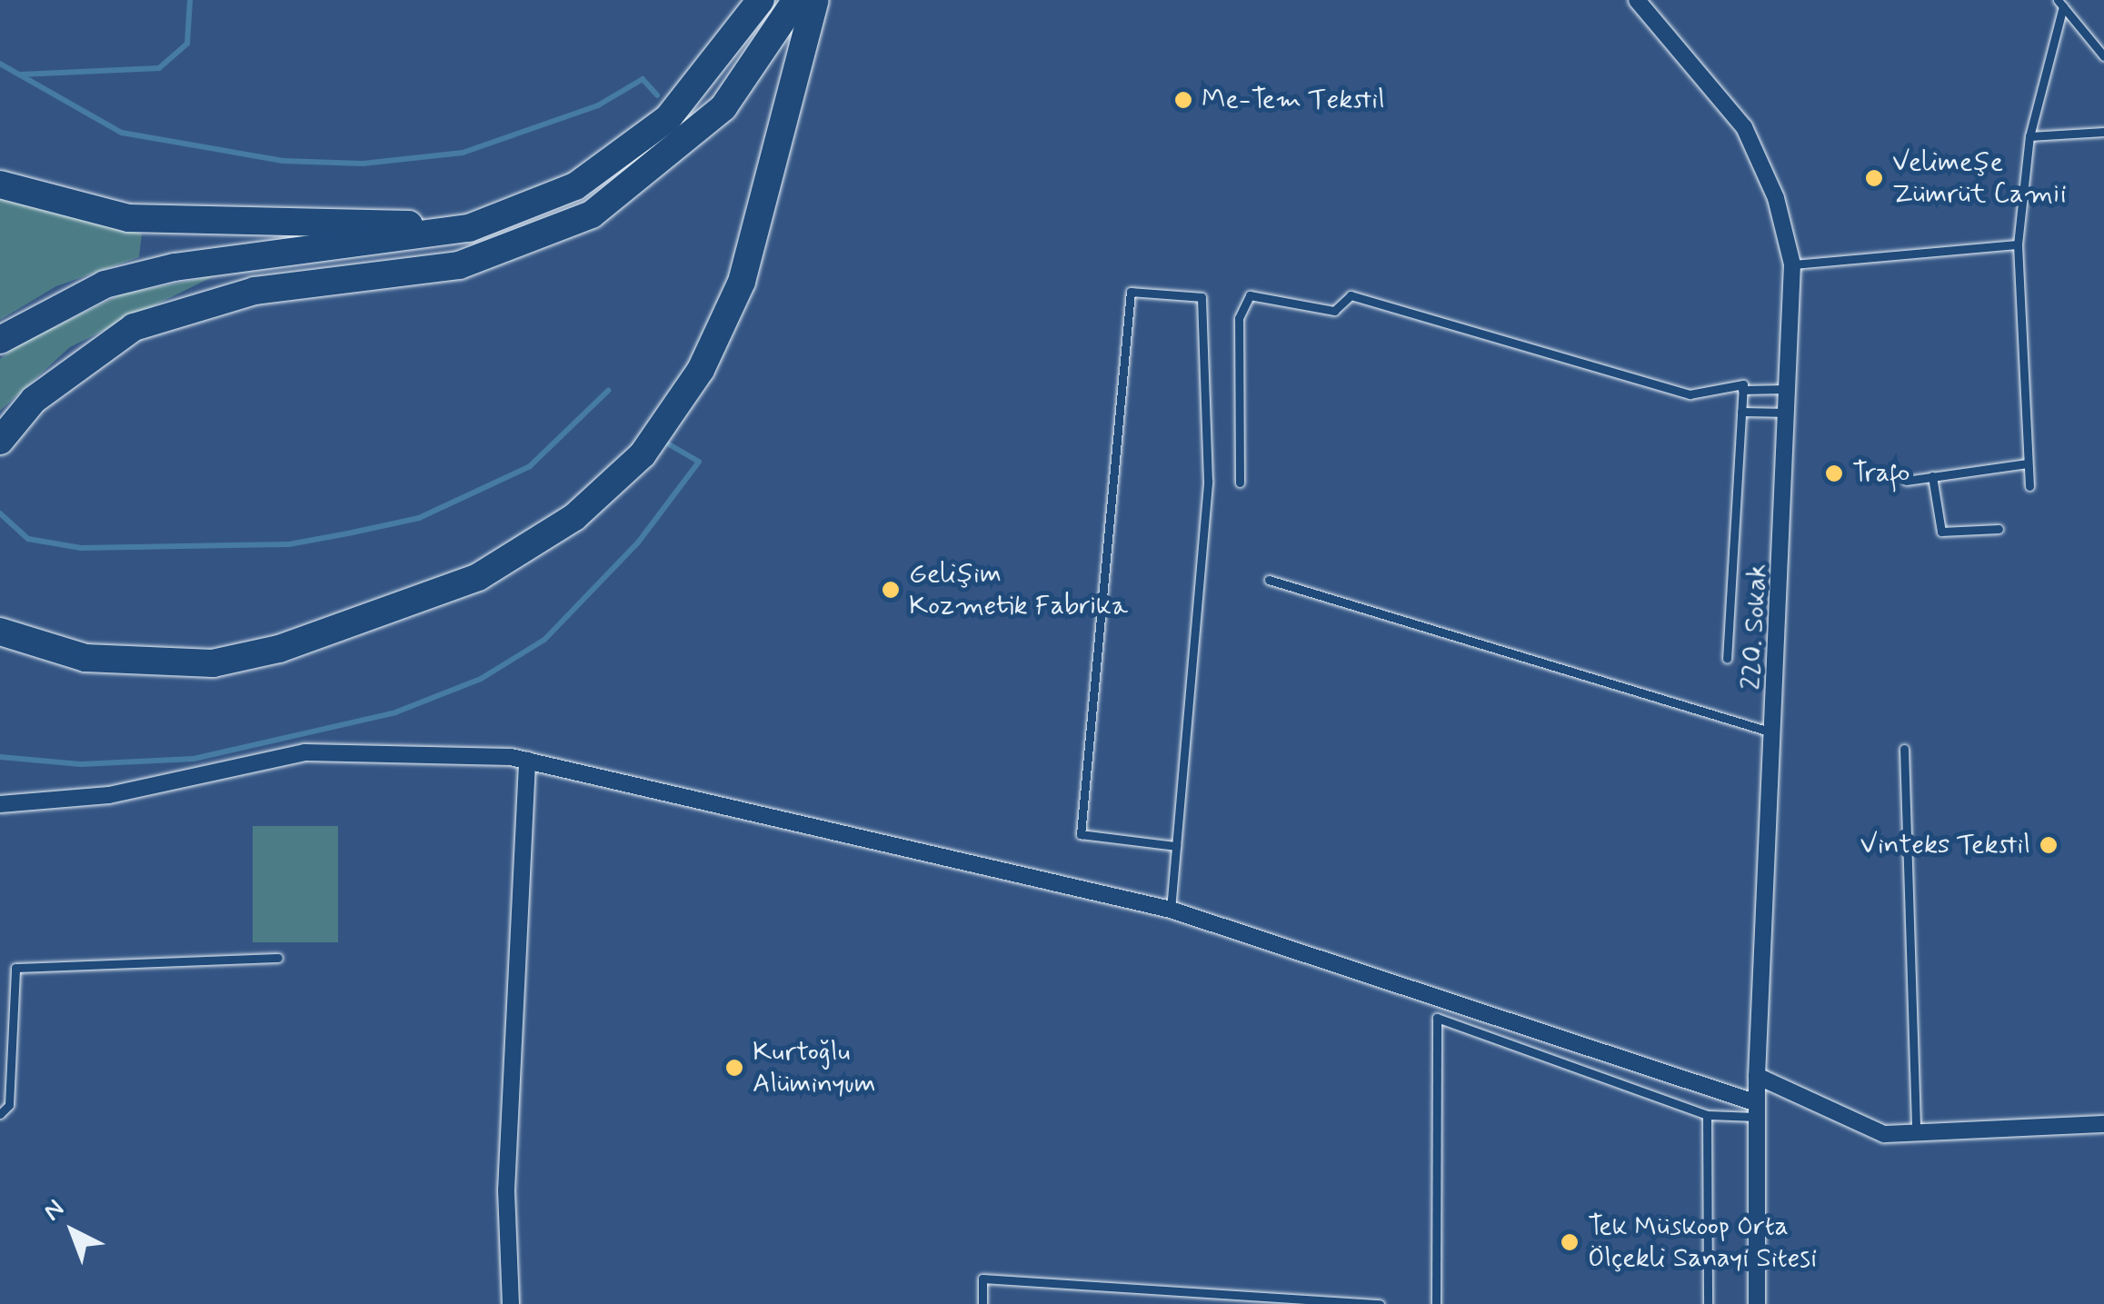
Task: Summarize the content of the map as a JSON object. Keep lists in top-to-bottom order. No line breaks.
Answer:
{"streets":{"street":["220. Sokak"]},"places":["Me-Tem Tekstil","Velimeşe Zümrüt Camii","Trafo","Gelişim Kozmetik Fabrika","Vinteks Tekstil","Kurtoğlu Alüminyum","Tek Müskoop Orta Ölçekli Sanayi Sitesi"],"north":"top left"}
